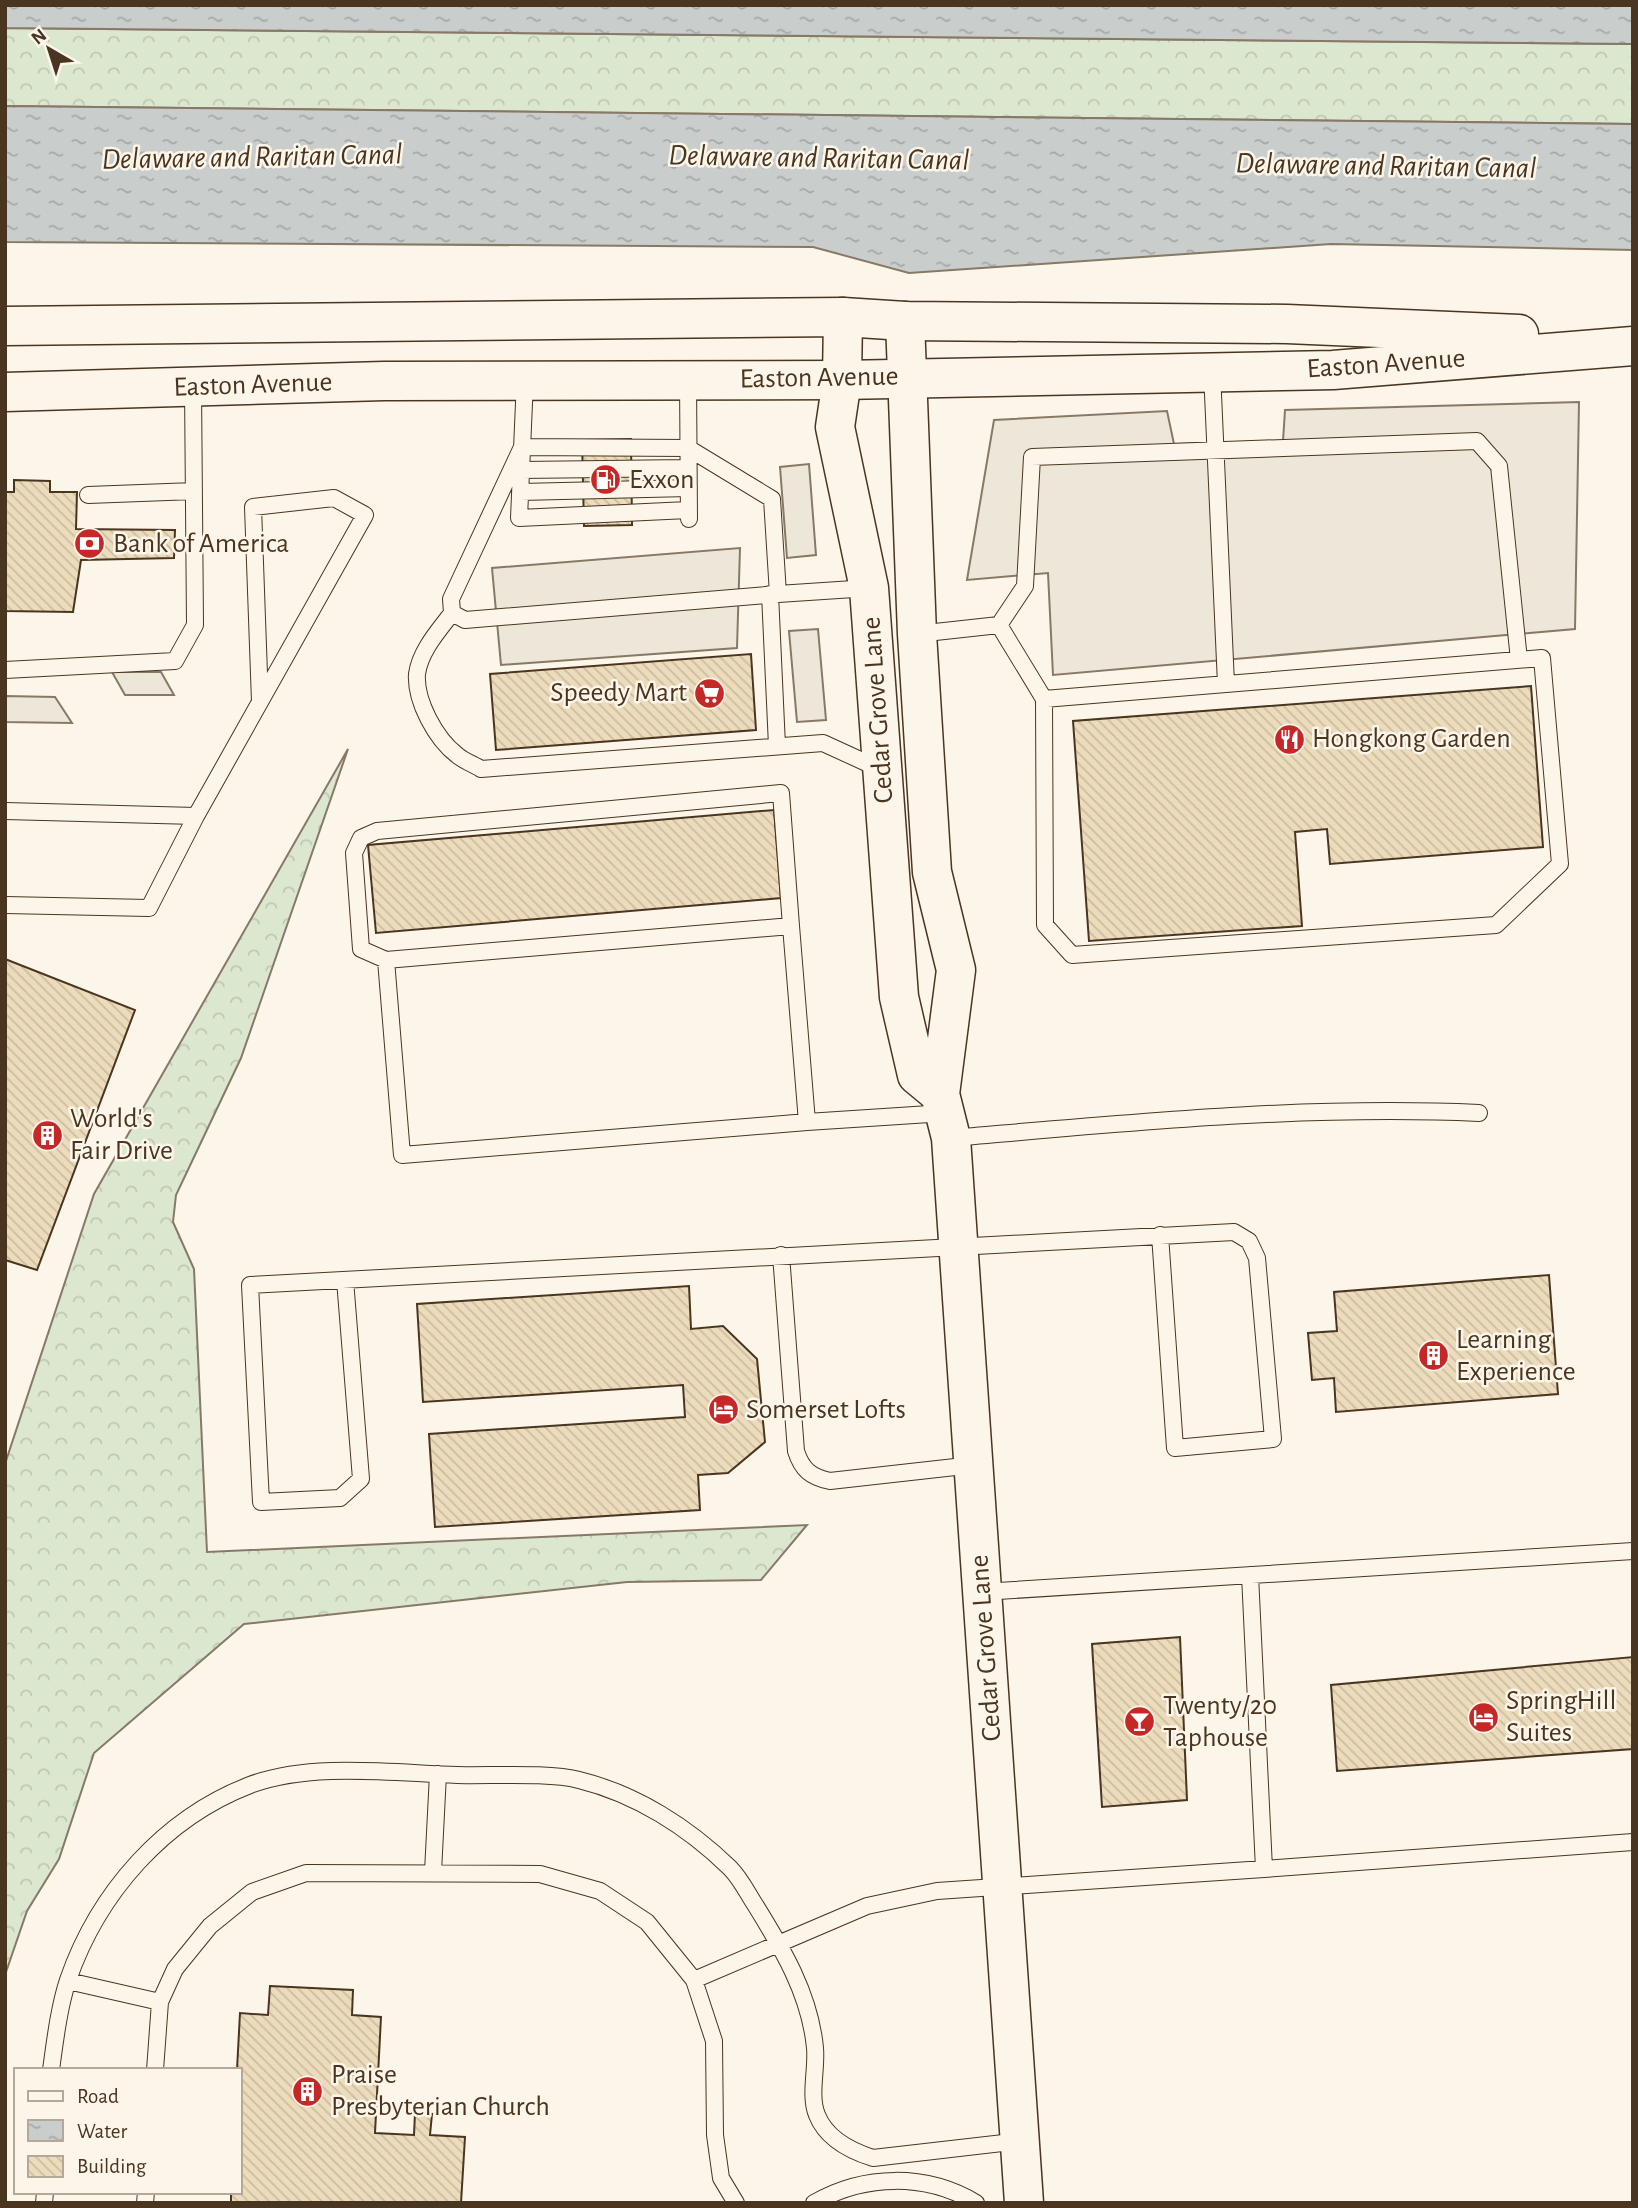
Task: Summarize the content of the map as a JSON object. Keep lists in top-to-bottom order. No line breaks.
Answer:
{"streets":{"main road":["Easton Avenue","Cedar Grove Lane"]},"crossings":[["Easton Avenue","Cedar Grove Lane"]],"water":["Delaware and Raritan Canal"],"places":{"fuel station":["Exxon"],"bank":["Bank of America"],"supermarket":["Speedy Mart"],"restaurant":["Hongkong Garden"],"building":["World's Fair Drive","Learning Experience","Praise Presbyterian Church"],"hotel":["Somerset Lofts","SpringHill Suites"],"bar":["Twenty/20 Taphouse"]},"legend":["Road","Water","Building"],"north":"top left"}
